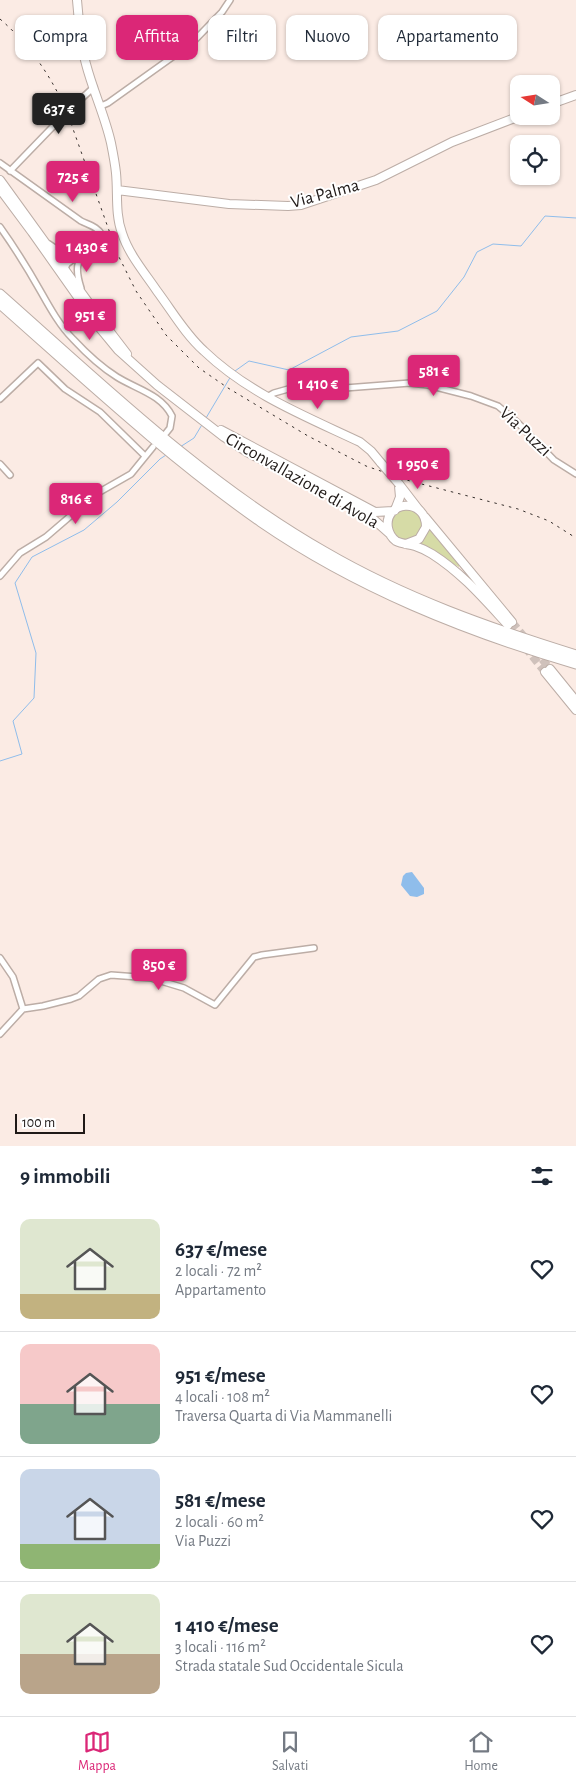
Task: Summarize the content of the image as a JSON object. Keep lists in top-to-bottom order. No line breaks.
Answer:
{"streets":{"main road":["Via Palma","Circonvallazione di Avola"],"street":["Via Puzzi"]},"scale_bar":"100 m","north":"left","page":{"chip":["Compra","Affitta","Filtri","Nuovo","Appartamento"],"price":["637 €","725 €","1 430 €","951 €","581 €","1 410 €","1 950 €","816 €","850 €"],"scale":"100 m","heading":"9 immobili","list":[{"name":"637 €/mese","note":"2 locali · 72 m² · Appartamento"},{"name":"951 €/mese","note":"4 locali · 108 m² · Traversa Quarta di Via Mammanelli"},{"name":"581 €/mese","note":"2 locali · 60 m² · Via Puzzi"},{"name":"1 410 €/mese","note":"3 locali · 116 m² · Strada statale Sud Occidentale Sicula"}],"tabs":["Mappa","Salvati","Home"]}}
